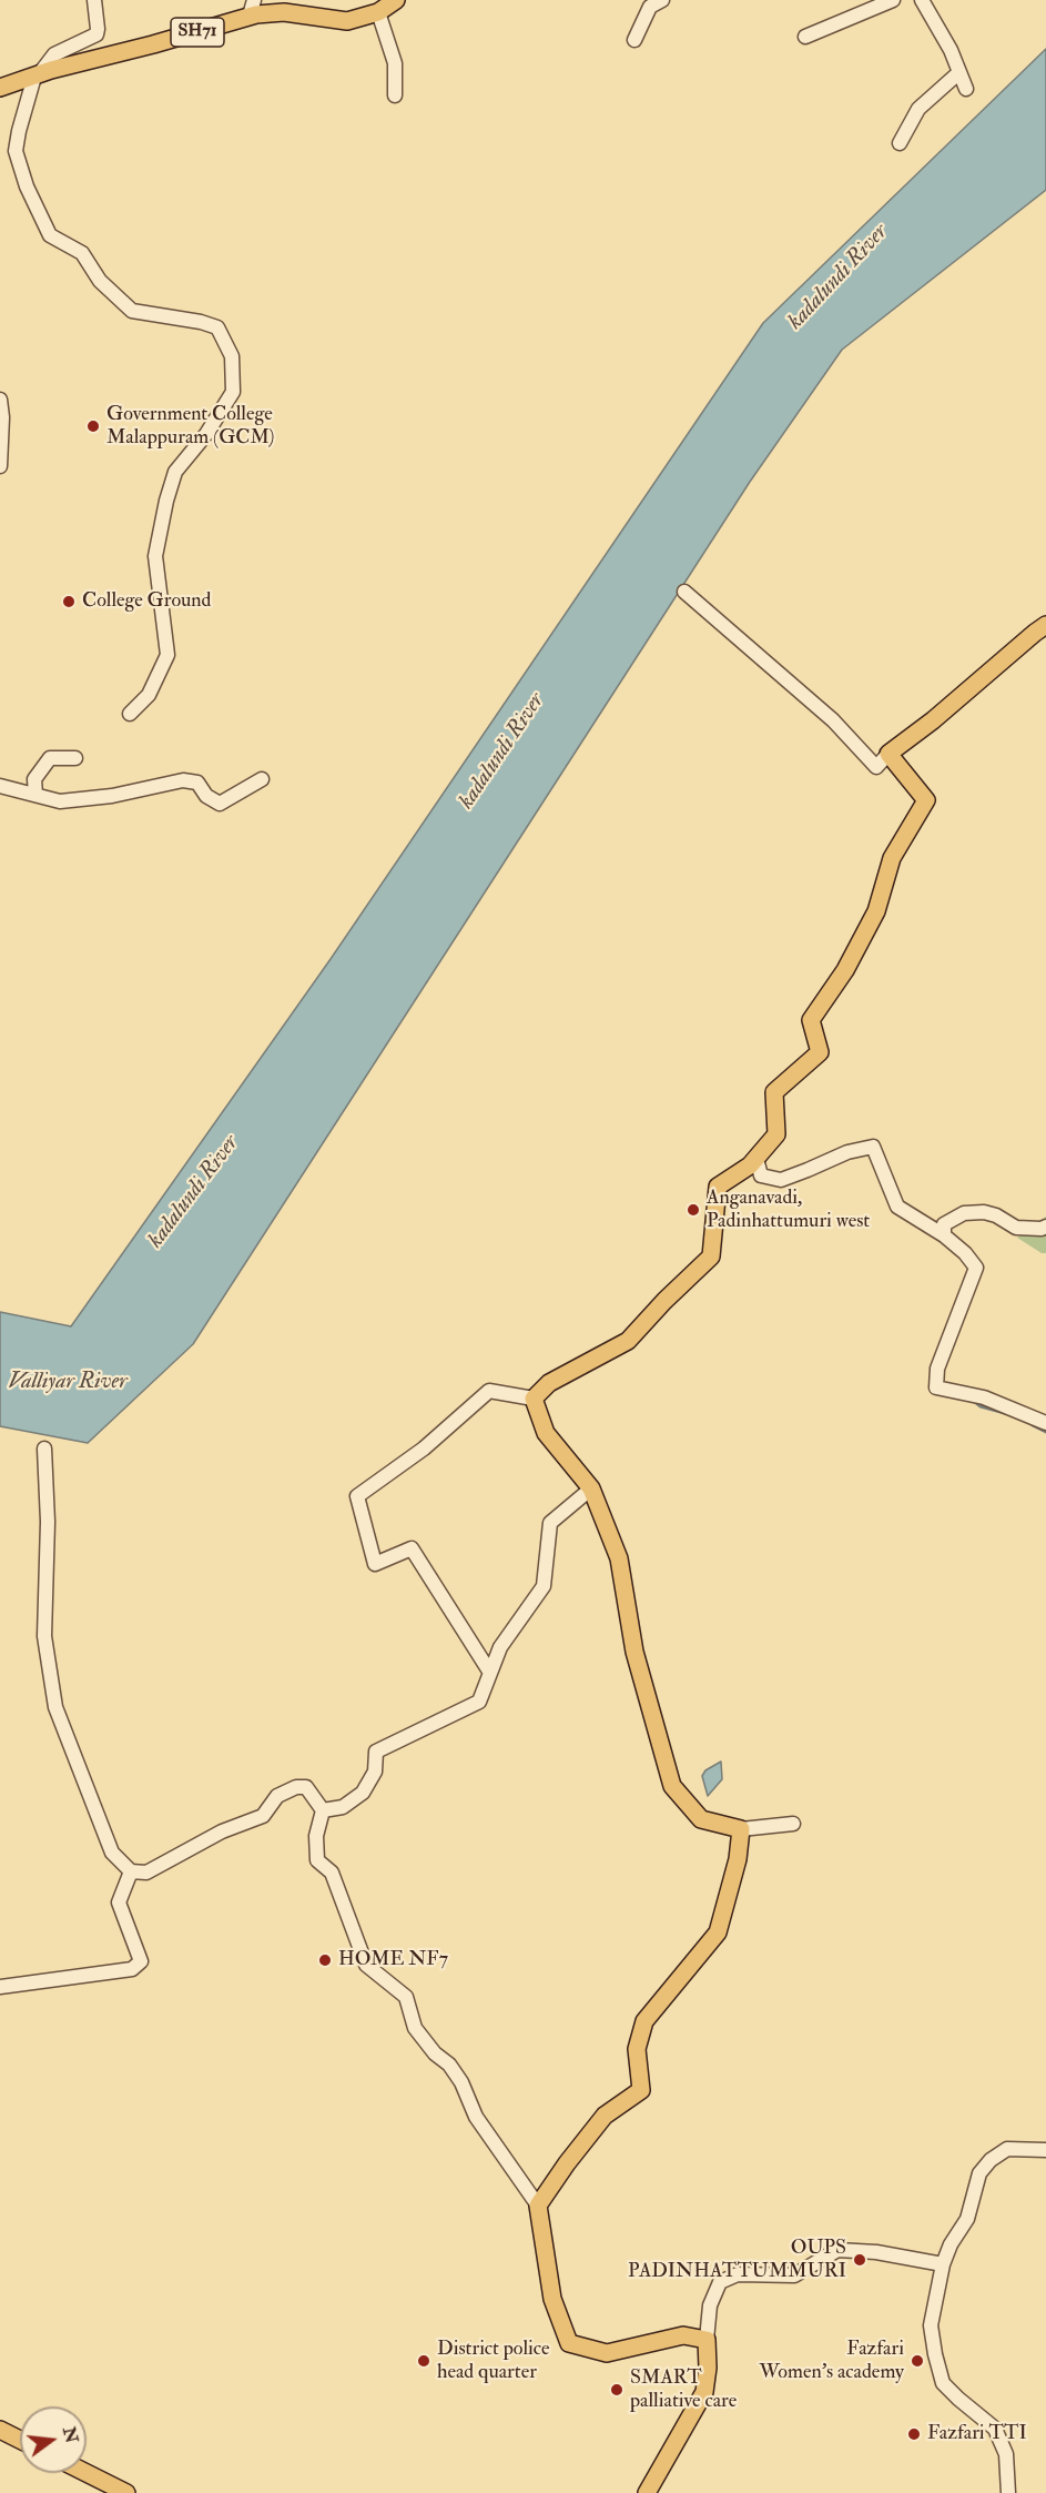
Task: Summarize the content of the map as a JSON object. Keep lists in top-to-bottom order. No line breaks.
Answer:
{"streets":{"main road":["SH71"]},"water":["kadalundi River","Valliyar River"],"places":["Government College Malappuram (GCM)","College Ground","Anganavadi, Padinhattumuri west","HOME NF7","OUPS PADINHATTUMMURI","District police head quarter","Fazfari Women's academy","SMART palliative care","Fazfari TTI"],"north":"right"}
